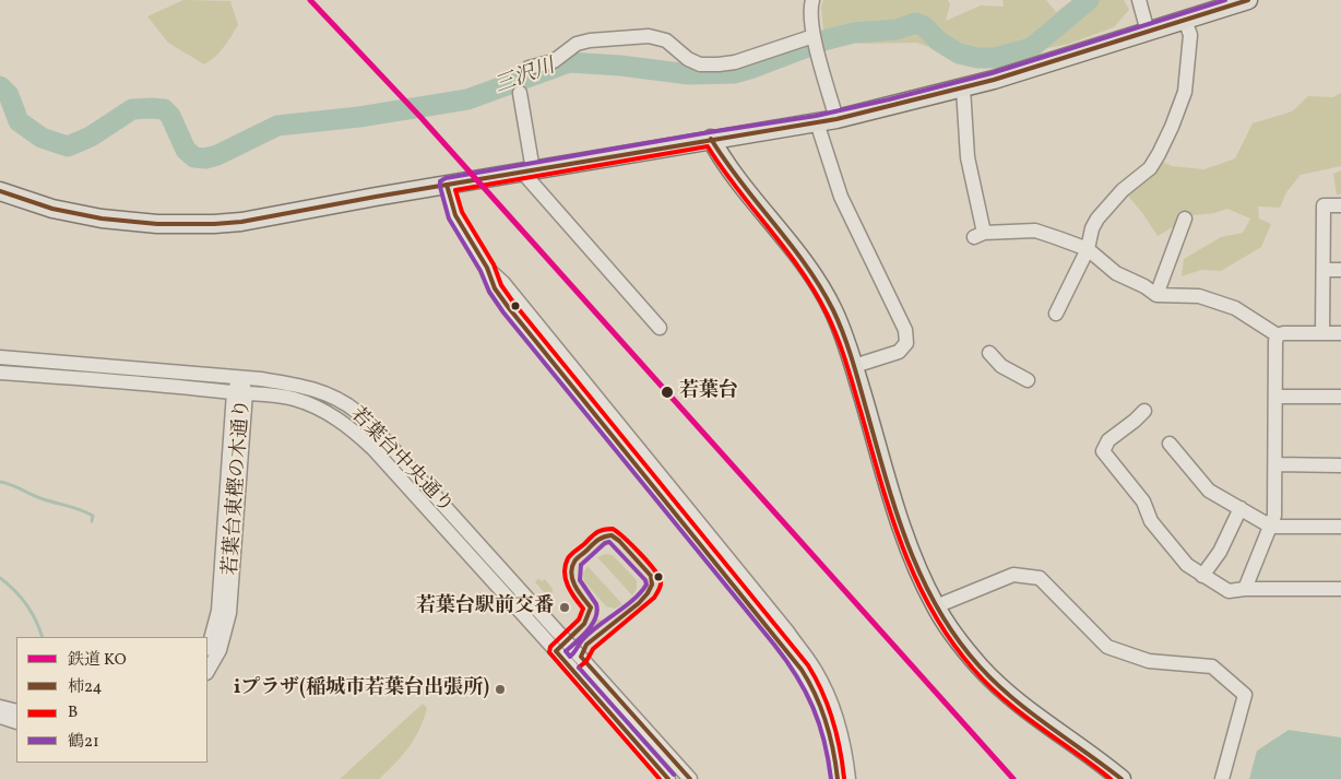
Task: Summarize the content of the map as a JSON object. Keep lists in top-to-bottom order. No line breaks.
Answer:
{"streets":{"street":["若葉台中央通り","若葉台東樫の木通り"]},"crossings":[["若葉台中央通り","若葉台東樫の木通り"]],"water":["三沢川"],"places":["若葉台","若葉台駅前交番","iプラザ(稲城市若葉台出張所)"],"lines":["rail line KO","transit line 柿24","transit line 鶴21","transit line B"],"legend":["鉄道 KO","柿24","B","鶴21"]}
